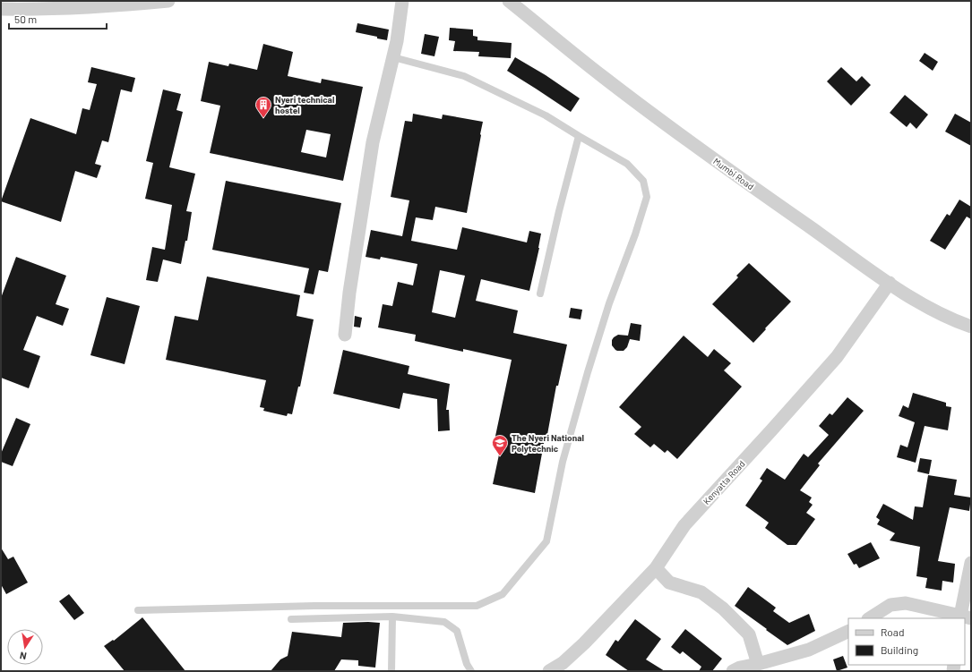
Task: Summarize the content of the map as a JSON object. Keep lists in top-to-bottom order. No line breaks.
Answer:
{"streets":{"street":["Mumbi Road","Kenyatta Road"]},"crossings":[["Mumbi Road","Kenyatta Road"]],"places":{"building":["Nyeri technical hostel"],"school or university":["The Nyeri National Polytechnic"]},"legend":["Road","Building"],"scale_bar":"50 m","north":"bottom"}
